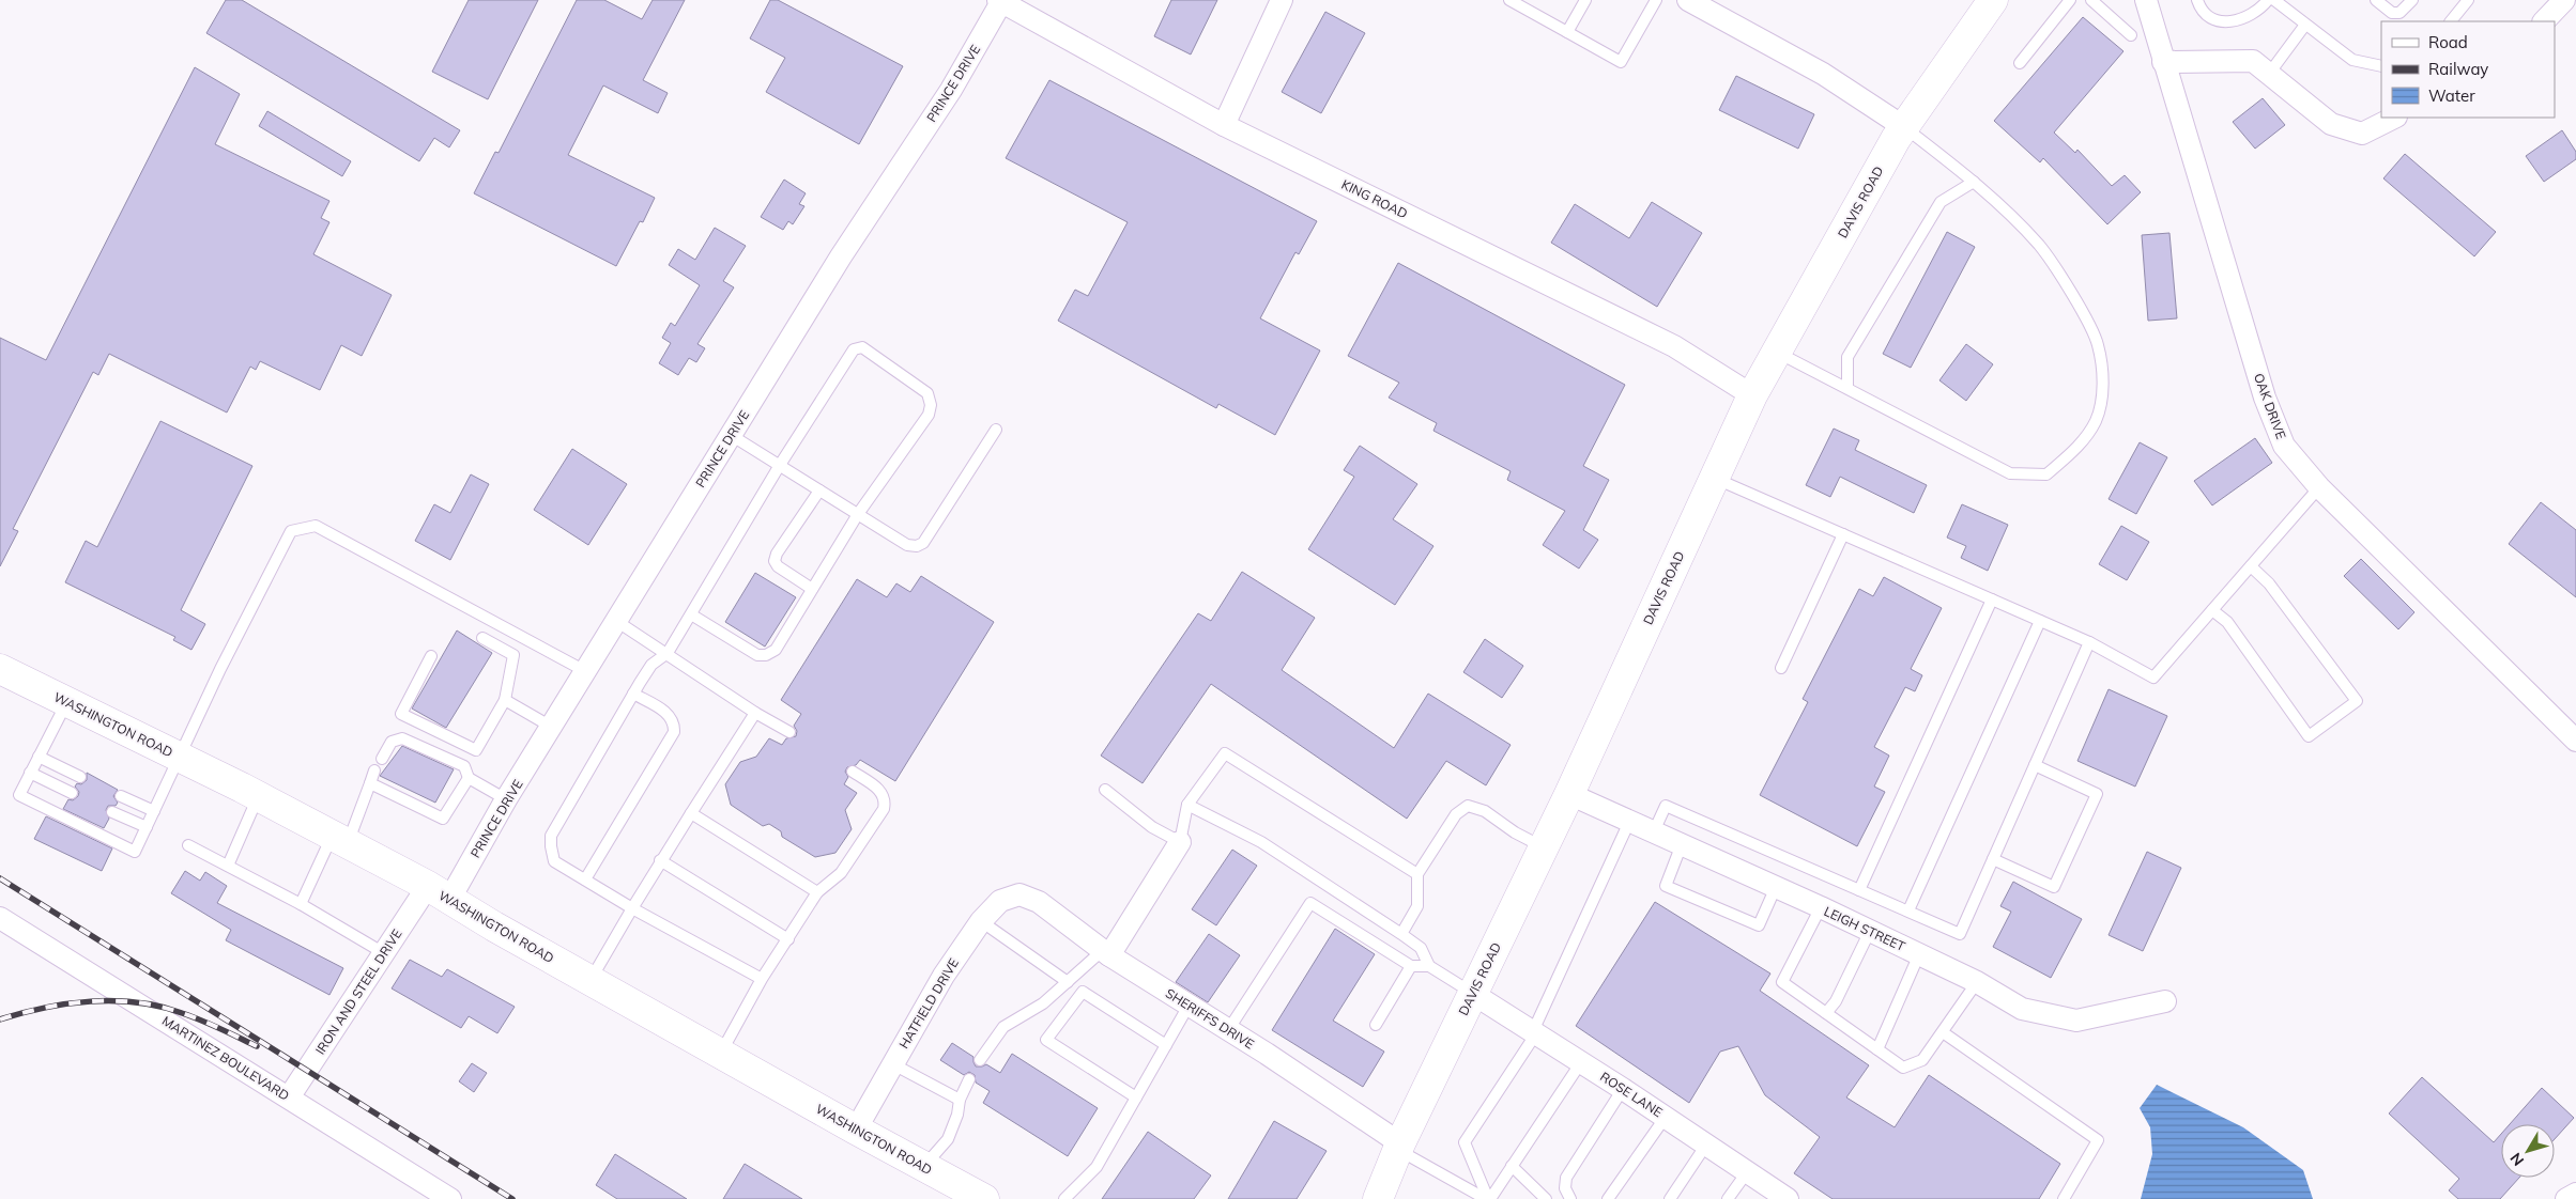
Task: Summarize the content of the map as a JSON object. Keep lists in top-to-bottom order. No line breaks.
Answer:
{"streets":{"main road":["DAVIS ROAD","WASHINGTON ROAD"],"street":["PRINCE DRIVE","KING ROAD","OAK DRIVE","LEIGH STREET","IRON AND STEEL DRIVE","HATFIELD DRIVE","SHERIFFS DRIVE","MARTINEZ BOULEVARD","ROSE LANE"]},"crossings":[["PRINCE DRIVE","KING ROAD"],["PRINCE DRIVE","WASHINGTON ROAD"],["PRINCE DRIVE","IRON AND STEEL DRIVE"],["KING ROAD","DAVIS ROAD"],["DAVIS ROAD","LEIGH STREET"],["DAVIS ROAD","SHERIFFS DRIVE"],["DAVIS ROAD","ROSE LANE"],["WASHINGTON ROAD","IRON AND STEEL DRIVE"],["WASHINGTON ROAD","HATFIELD DRIVE"],["IRON AND STEEL DRIVE","MARTINEZ BOULEVARD"],["HATFIELD DRIVE","SHERIFFS DRIVE"]],"legend":["Road","Railway","Water"],"north":"bottom left"}
